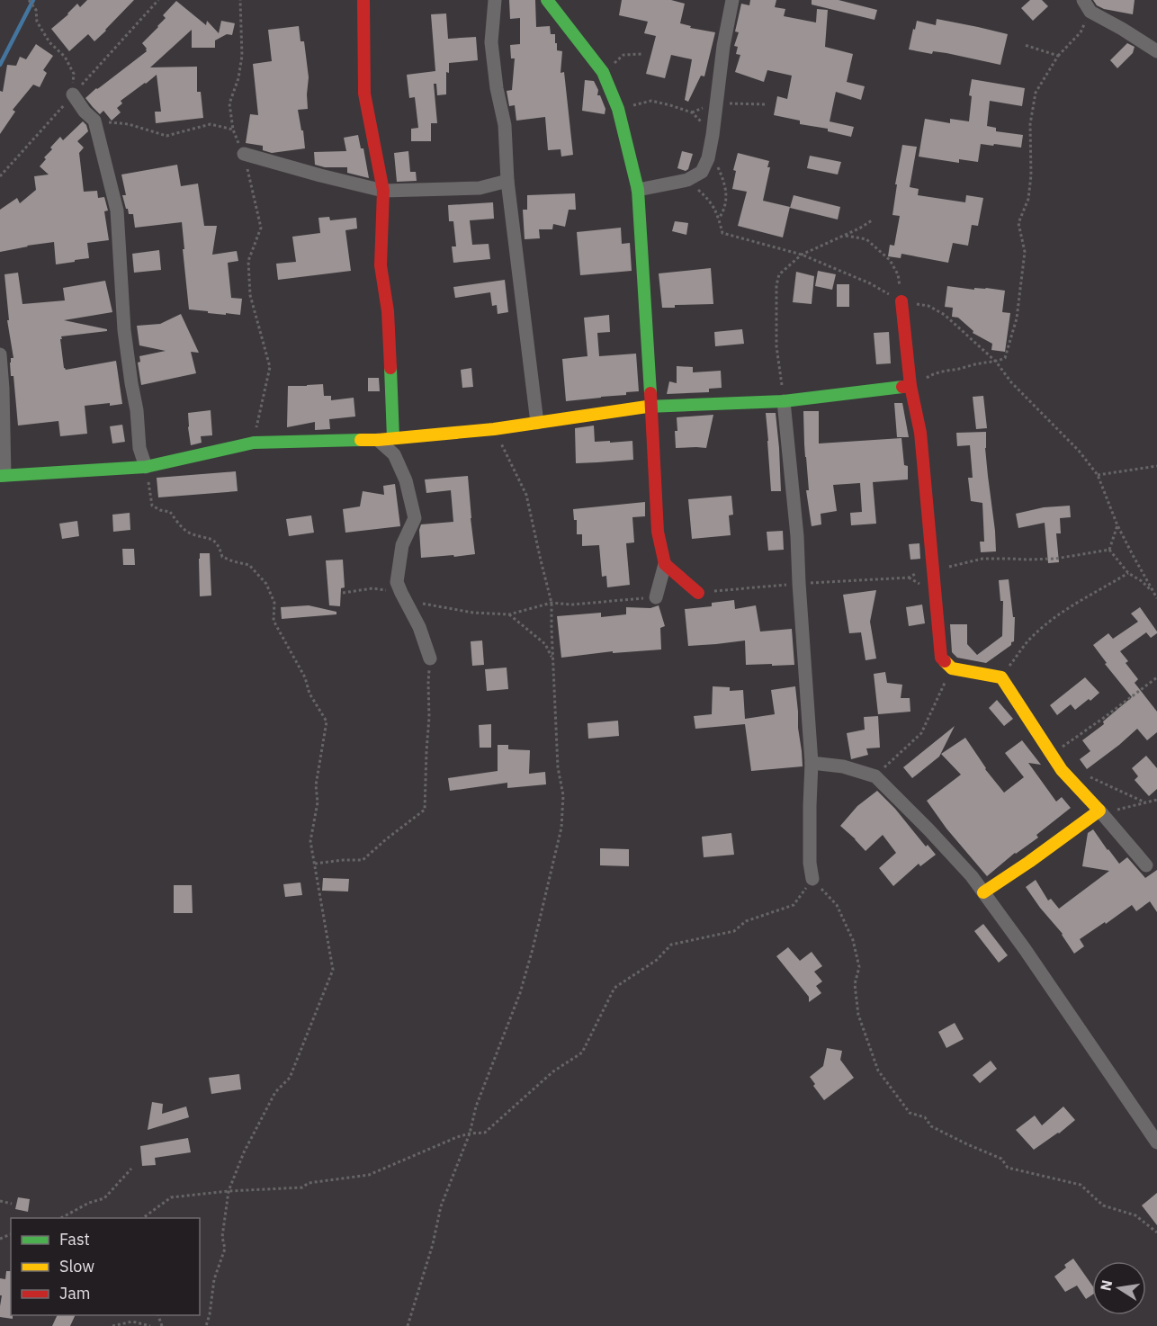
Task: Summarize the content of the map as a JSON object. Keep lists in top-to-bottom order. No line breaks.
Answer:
{"legend":["Fast","Slow","Jam"],"north":"left"}
